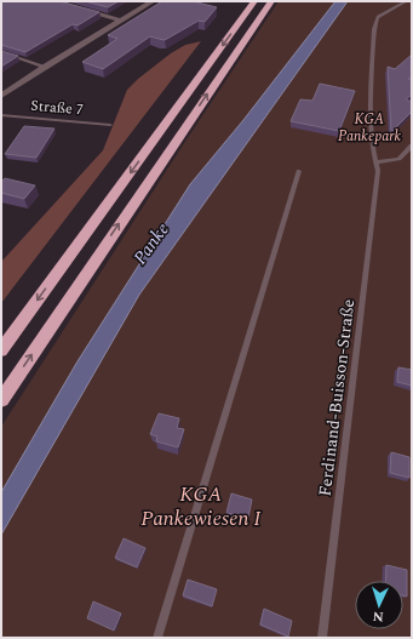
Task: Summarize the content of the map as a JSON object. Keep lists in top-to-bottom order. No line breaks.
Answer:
{"streets":{"lane":["Straße 7","Ferdinand-Buisson-Straße"]},"water":["Panke"],"parks":["KGA Pankepark","KGA Pankewiesen I"],"north":"bottom"}
